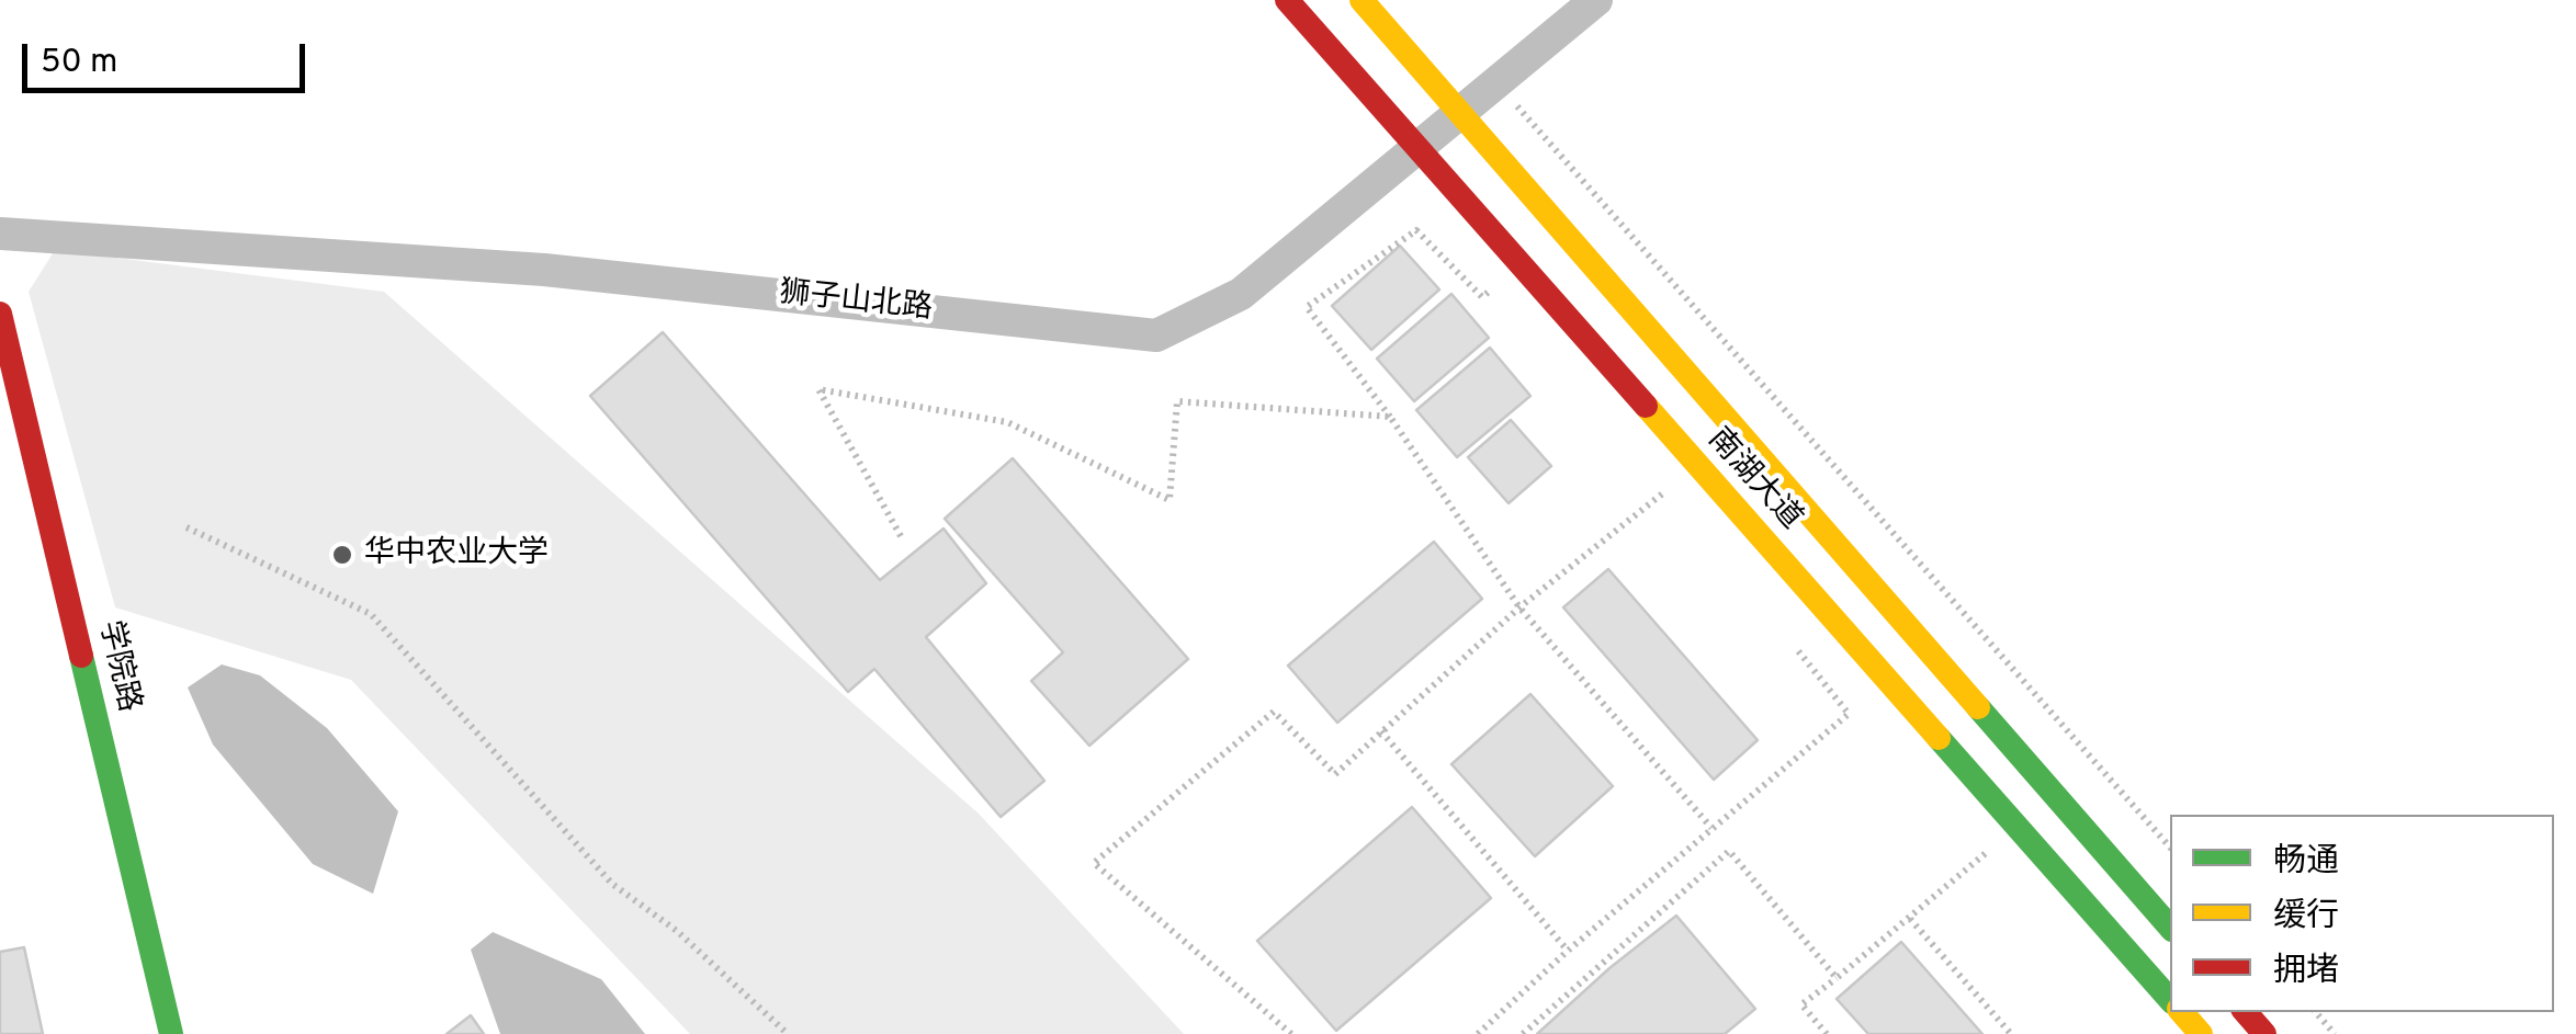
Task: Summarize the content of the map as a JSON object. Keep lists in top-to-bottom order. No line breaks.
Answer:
{"streets":{"main road":["南湖大道","学院路"],"street":["狮子山北路"]},"crossings":[["狮子山北路","南湖大道"]],"places":["华中农业大学"],"legend":["畅通","缓行","拥堵"],"scale_bar":"50 m"}
